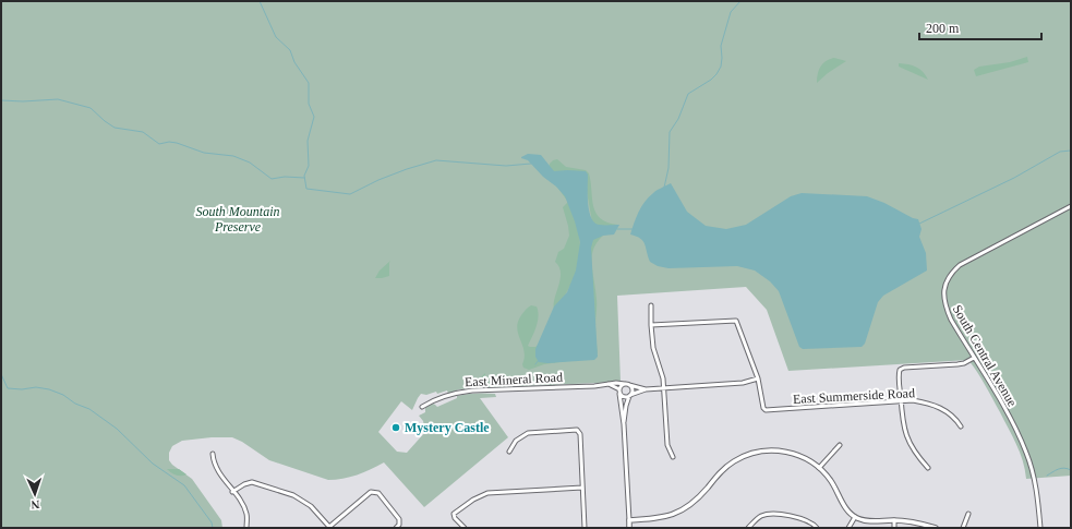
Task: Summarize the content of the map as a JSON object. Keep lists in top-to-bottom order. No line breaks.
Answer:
{"streets":{"street":["South Central Avenue","East Mineral Road","East Summerside Road"]},"crossings":[["East Mineral Road","East Summerside Road"]],"parks":["South Mountain Preserve"],"places":["Mystery Castle"],"scale_bar":"200 m","north":"bottom"}
